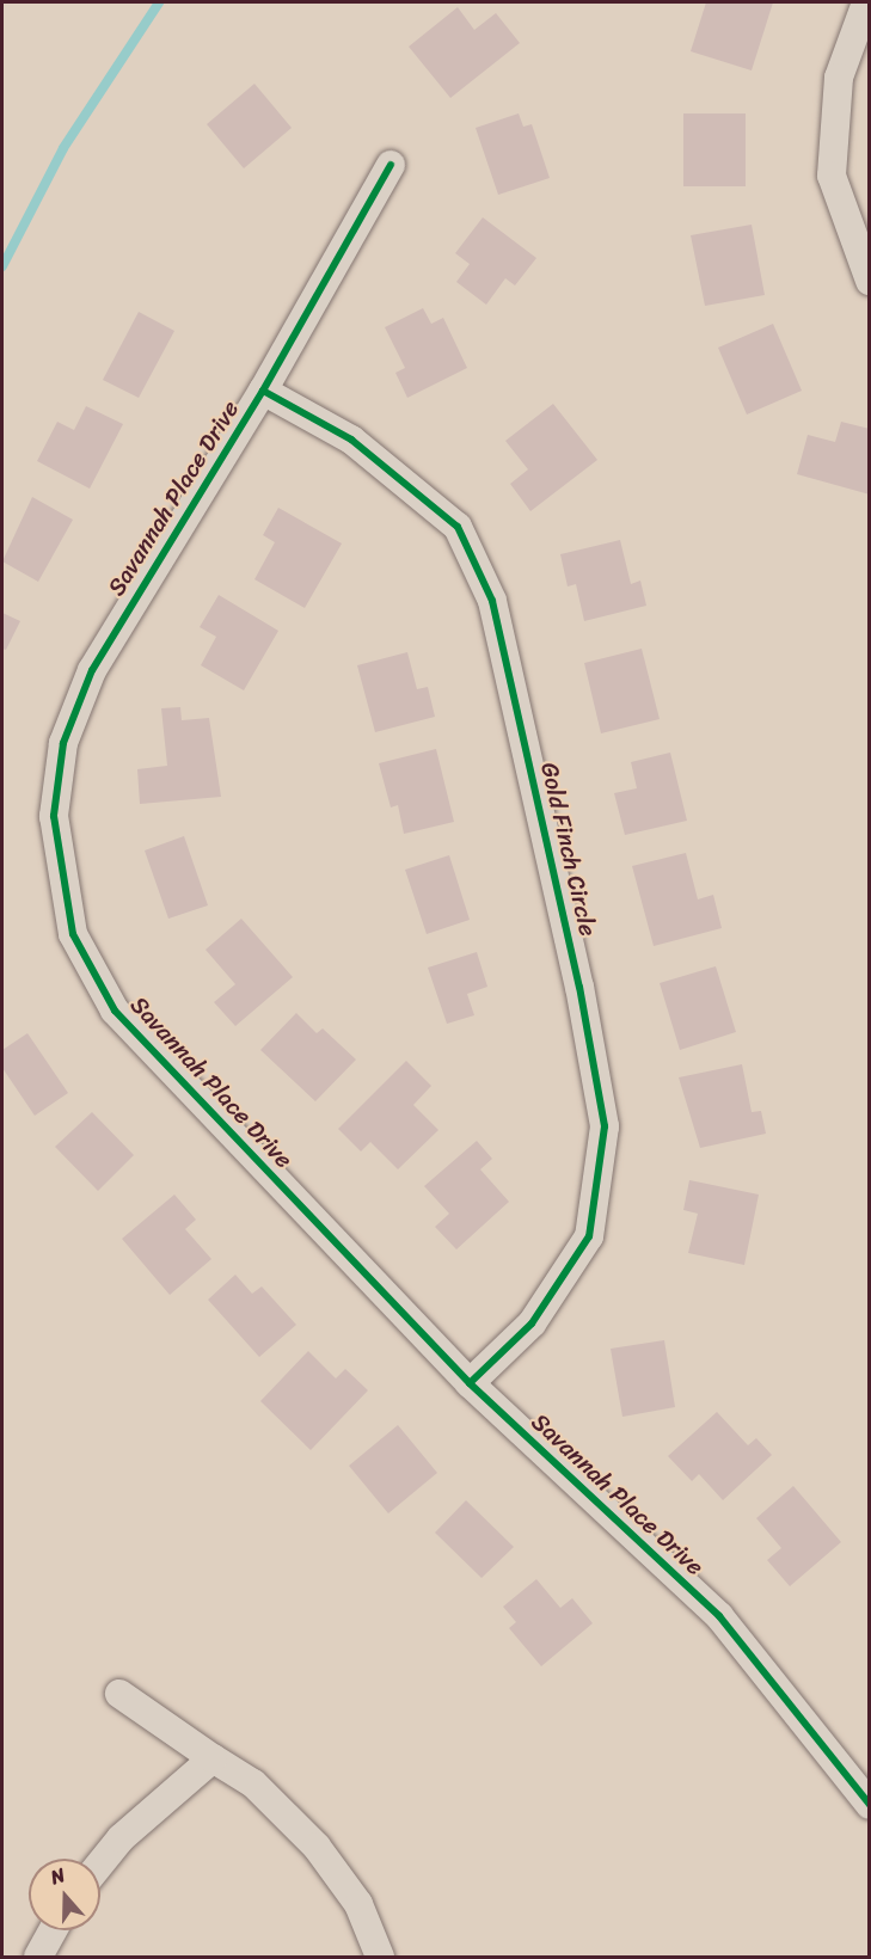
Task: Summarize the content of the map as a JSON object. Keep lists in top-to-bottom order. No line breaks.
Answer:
{"streets":{"street":["Savannah Place Drive","Gold Finch Circle"]},"crossings":[["Savannah Place Drive","Gold Finch Circle"]],"north":"top"}
